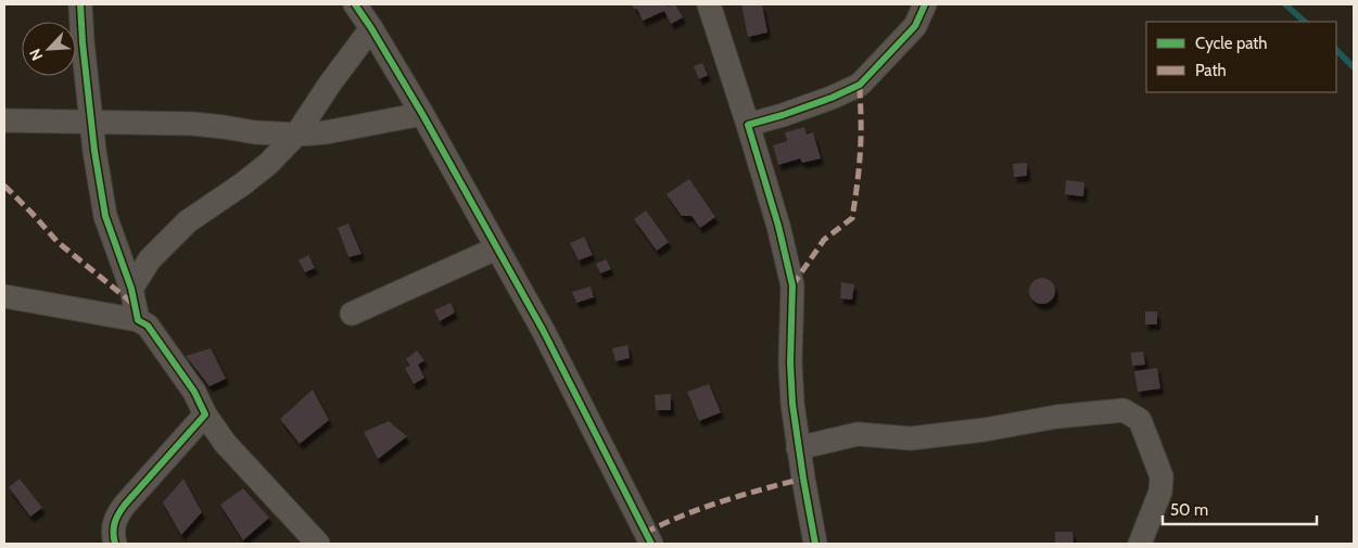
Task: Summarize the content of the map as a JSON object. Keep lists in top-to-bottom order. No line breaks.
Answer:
{"legend":["Cycle path","Path"],"scale_bar":"50 m","north":"bottom left"}
